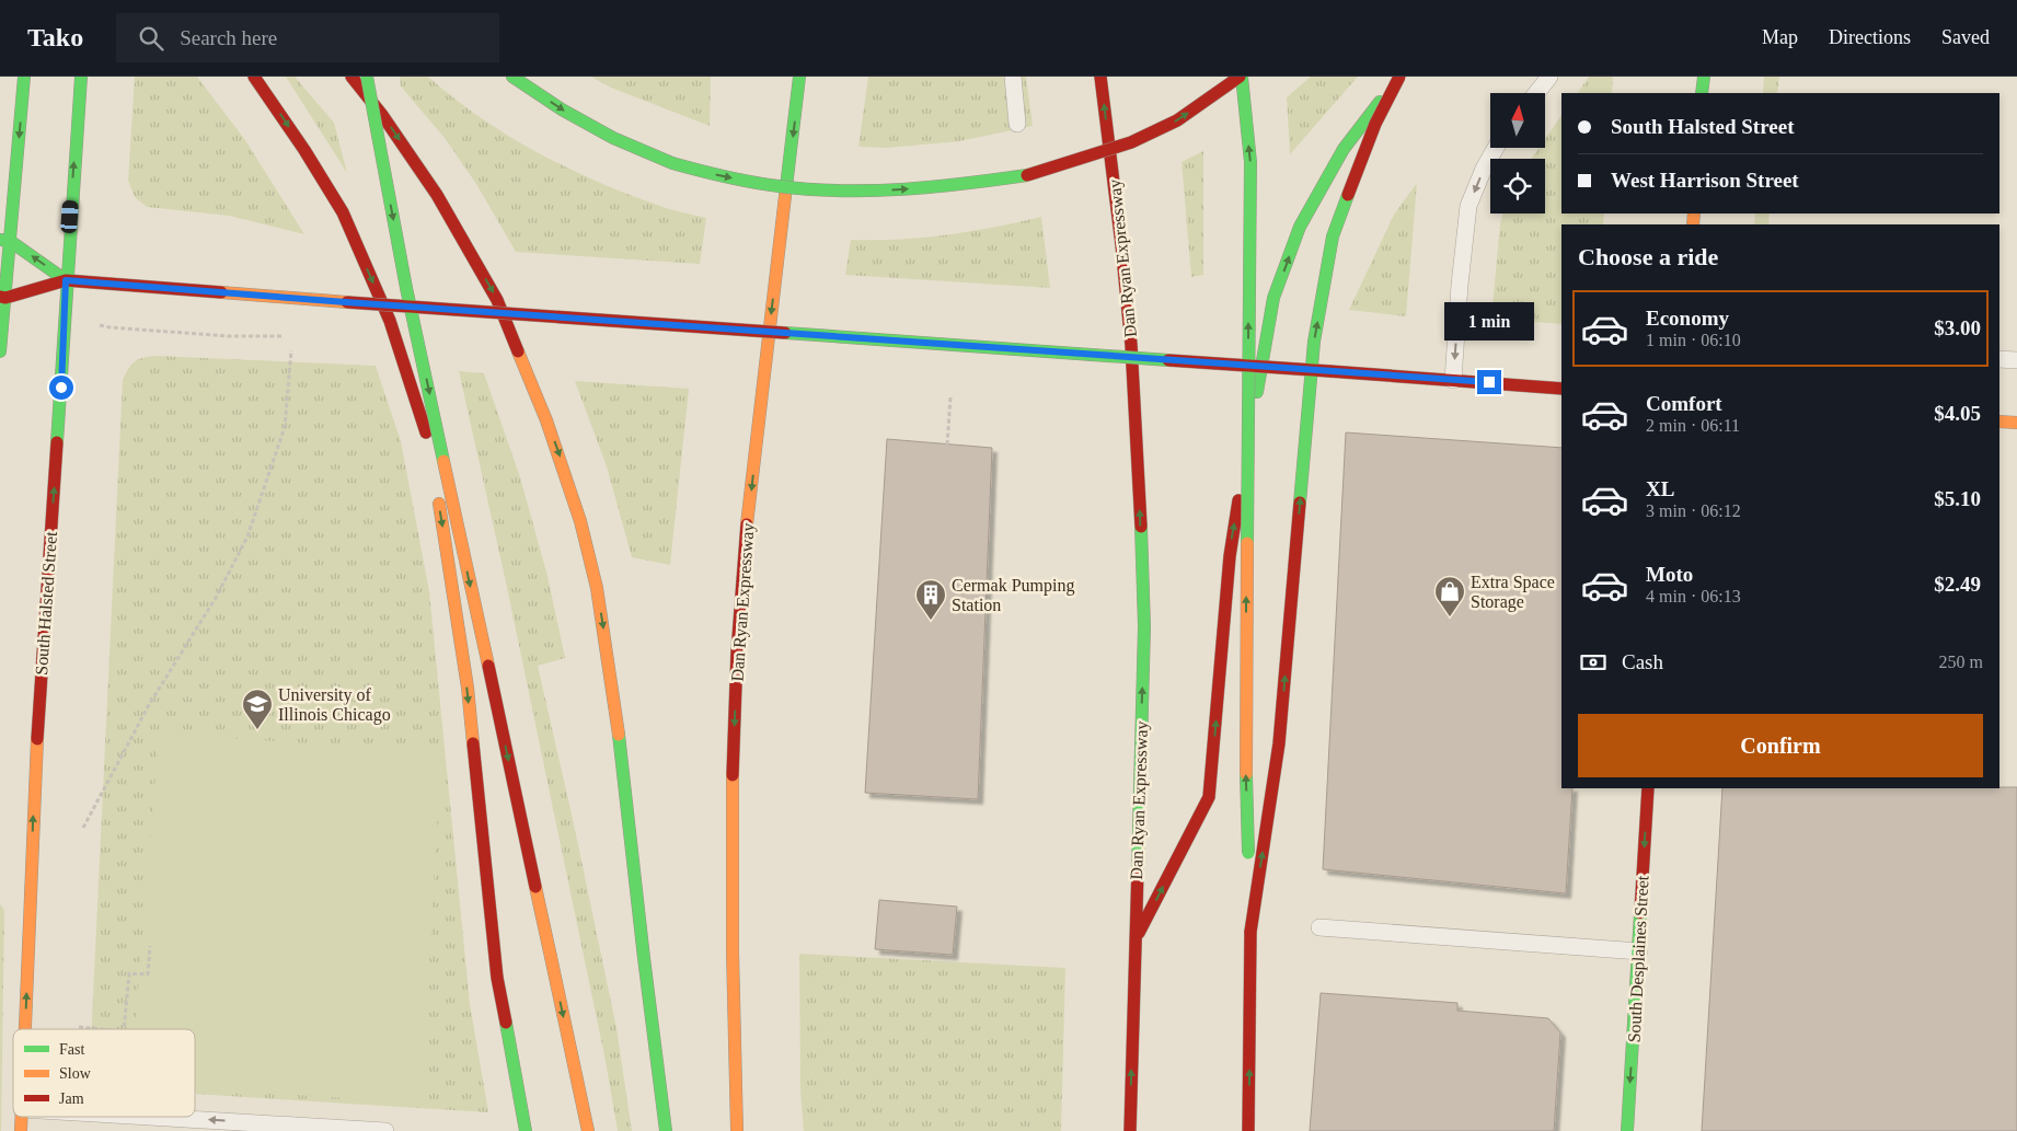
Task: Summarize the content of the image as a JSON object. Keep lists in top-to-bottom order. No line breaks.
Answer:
{"streets":{"main road":["Dan Ryan Expressway","South Halsted Street","South Desplaines Street"]},"one_way":["South Halsted Street","South Desplaines Street"],"places":{"shop":["Extra Space Storage"],"building":["Cermak Pumping Station"],"school or university":["University of Illinois Chicago"]},"legend":["Fast","Slow","Jam"],"north":"top","page":{"header":"Tako","search":"Search here","nav":["Map","Directions","Saved"],"banner":["South Halsted Street","West Harrison Street"],"heading":"Choose a ride","list":[{"name":"Economy","note":"1 min · 06:10","value":"$3.00"},{"name":"Comfort","note":"2 min · 06:11","value":"$4.05"},{"name":"XL","note":"3 min · 06:12","value":"$5.10"},{"name":"Moto","note":"4 min · 06:13","value":"$2.49"}],"bubble":"1 min","pay":["Cash","250 m"],"buttons":"Confirm"}}
